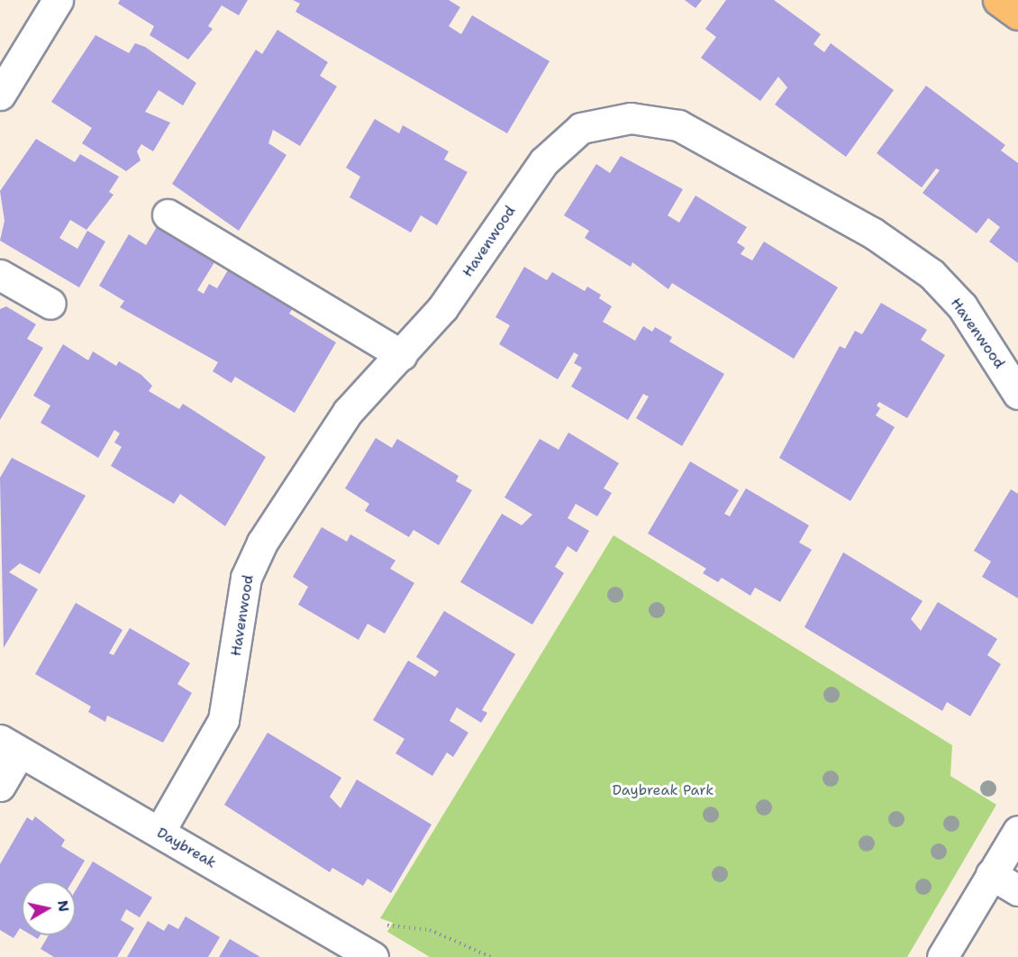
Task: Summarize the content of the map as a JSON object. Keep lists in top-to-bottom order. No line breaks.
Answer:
{"streets":{"street":["Havenwood","Daybreak"]},"crossings":[["Havenwood","Daybreak"]],"parks":["Daybreak Park"],"north":"right"}
